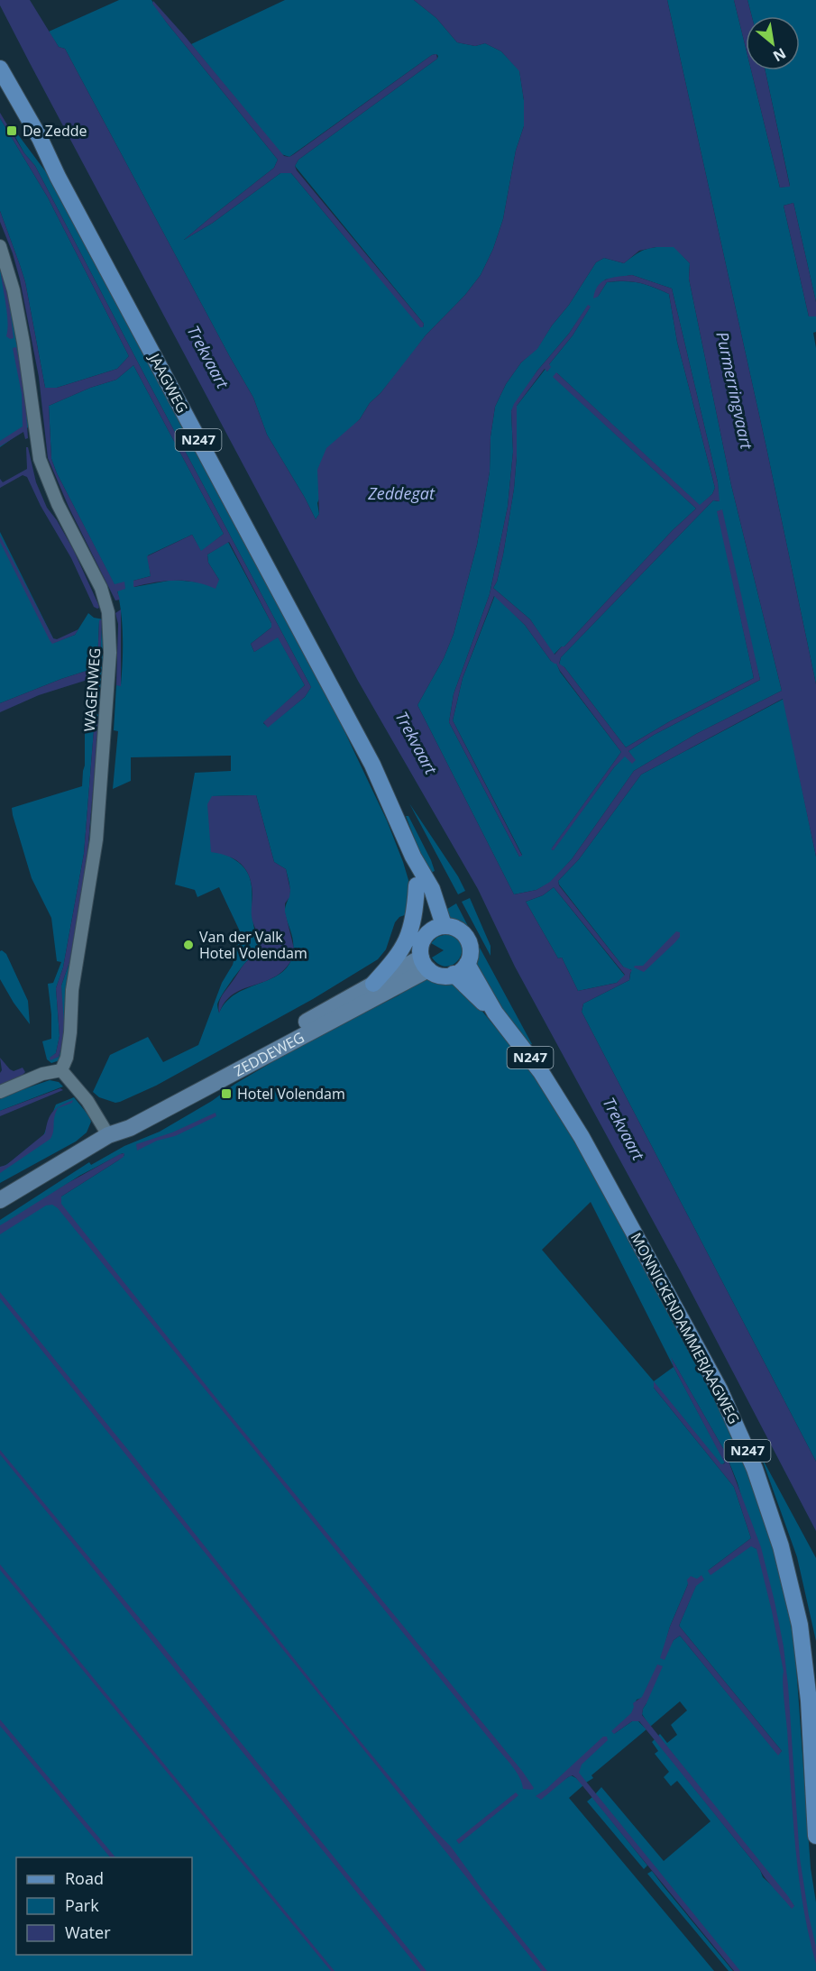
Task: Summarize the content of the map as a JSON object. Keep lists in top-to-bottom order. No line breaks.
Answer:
{"streets":{"main road":["JAAGWEG","N247","ZEDDEWEG","MONNICKENDAMMERJAAGWEG"],"street":["WAGENWEG"]},"crossings":[["JAAGWEG","N247"],["N247","ZEDDEWEG"],["N247","MONNICKENDAMMERJAAGWEG"],["ZEDDEWEG","MONNICKENDAMMERJAAGWEG"]],"water":["Trekvaart","Purmerringvaart","Zeddegat"],"places":{"transit":["De Zedde","Hotel Volendam"],"other":["Van der Valk Hotel Volendam"]},"legend":["Road","Park","Water"],"north":"bottom right"}
